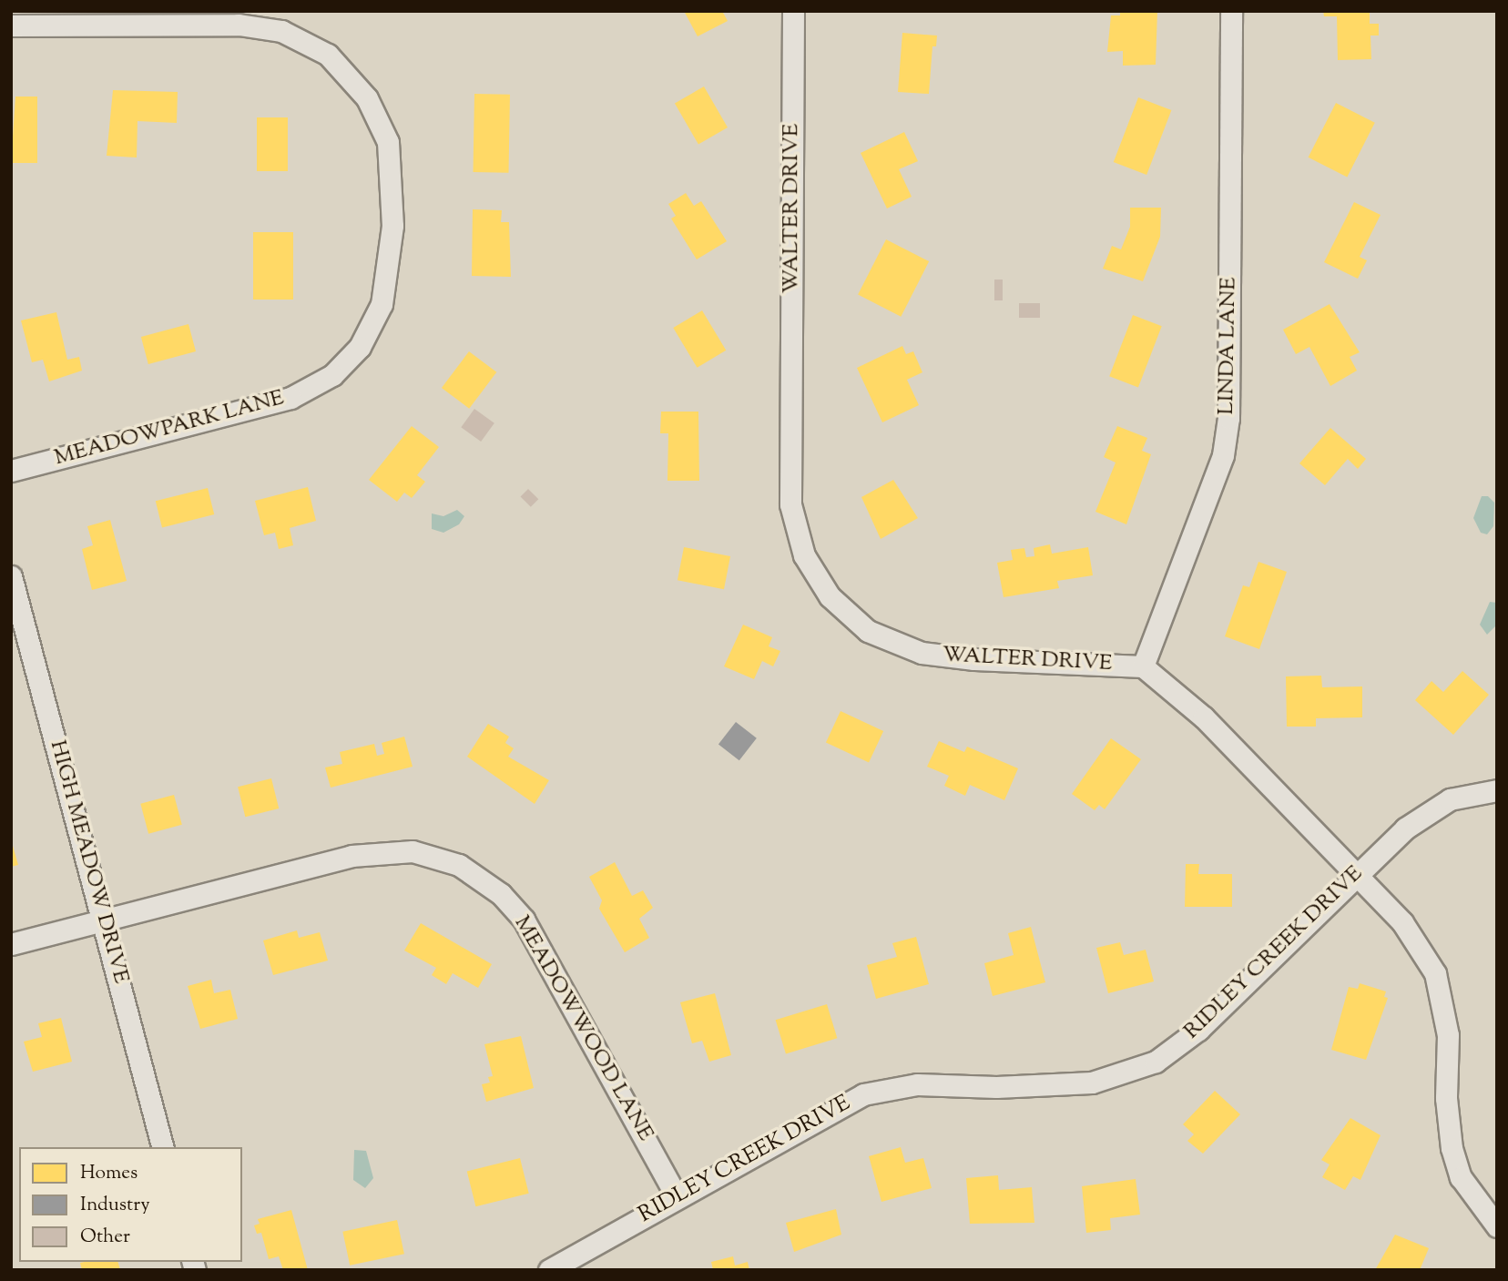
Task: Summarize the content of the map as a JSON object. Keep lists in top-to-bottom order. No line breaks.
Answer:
{"streets":{"street":["WALTER DRIVE","LINDA LANE","MEADOWPARK LANE","HIGH MEADOW DRIVE","RIDLEY CREEK DRIVE","MEADOWWOOD LANE"]},"crossings":[["WALTER DRIVE","LINDA LANE"],["WALTER DRIVE","RIDLEY CREEK DRIVE"],["HIGH MEADOW DRIVE","MEADOWWOOD LANE"],["RIDLEY CREEK DRIVE","MEADOWWOOD LANE"]],"legend":["Homes","Industry","Other"]}
